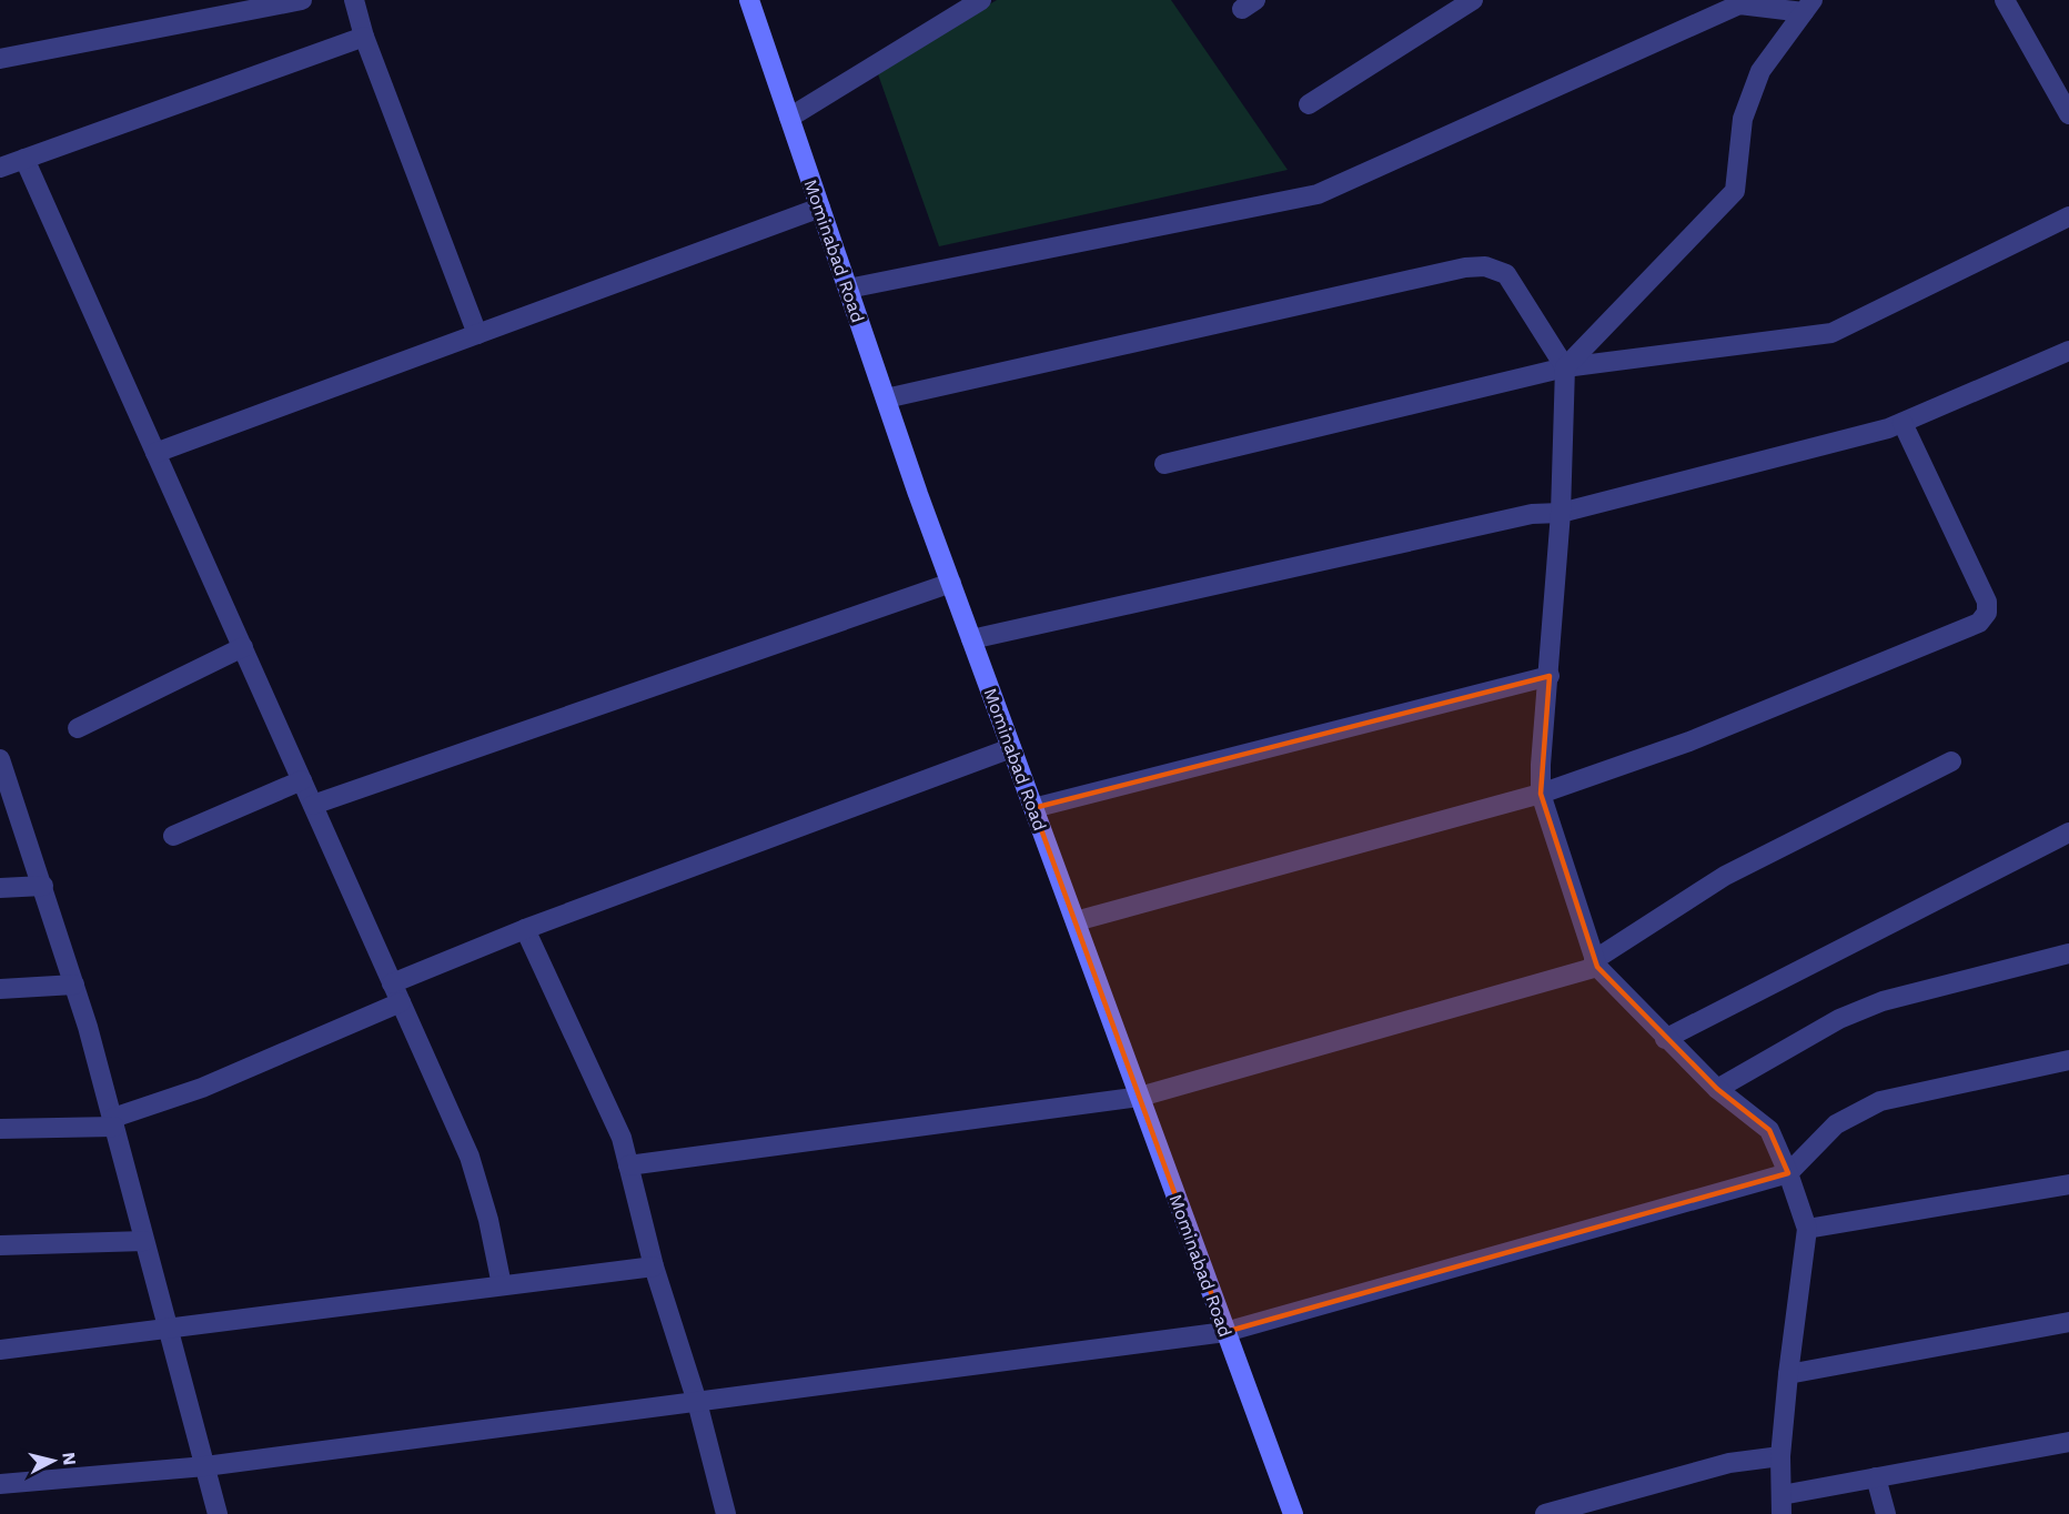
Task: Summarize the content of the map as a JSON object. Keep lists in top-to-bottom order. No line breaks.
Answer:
{"streets":{"main road":["Mominabad Road"]},"north":"right"}
